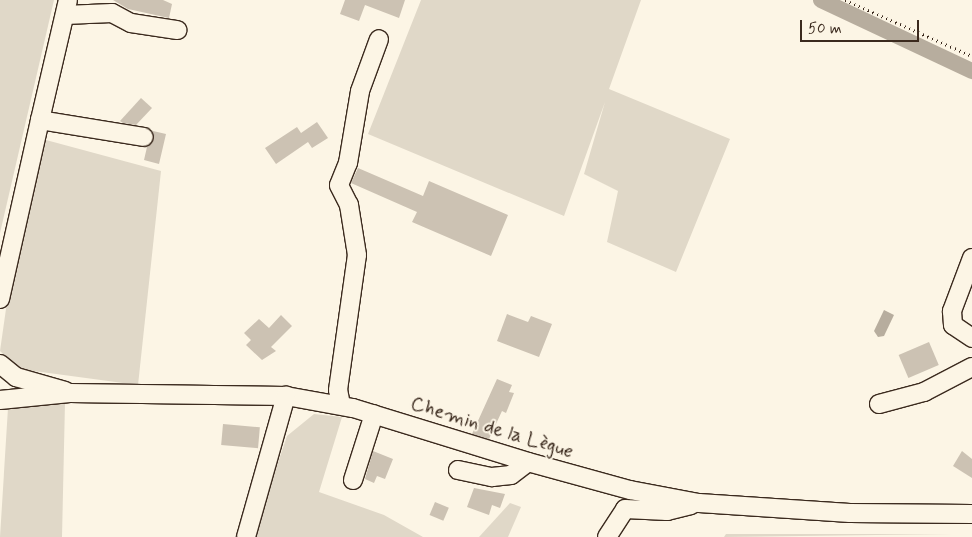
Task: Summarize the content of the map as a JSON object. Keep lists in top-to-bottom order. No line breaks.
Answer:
{"streets":{"street":["Chemin de la Lègue"]},"scale_bar":"50 m"}
